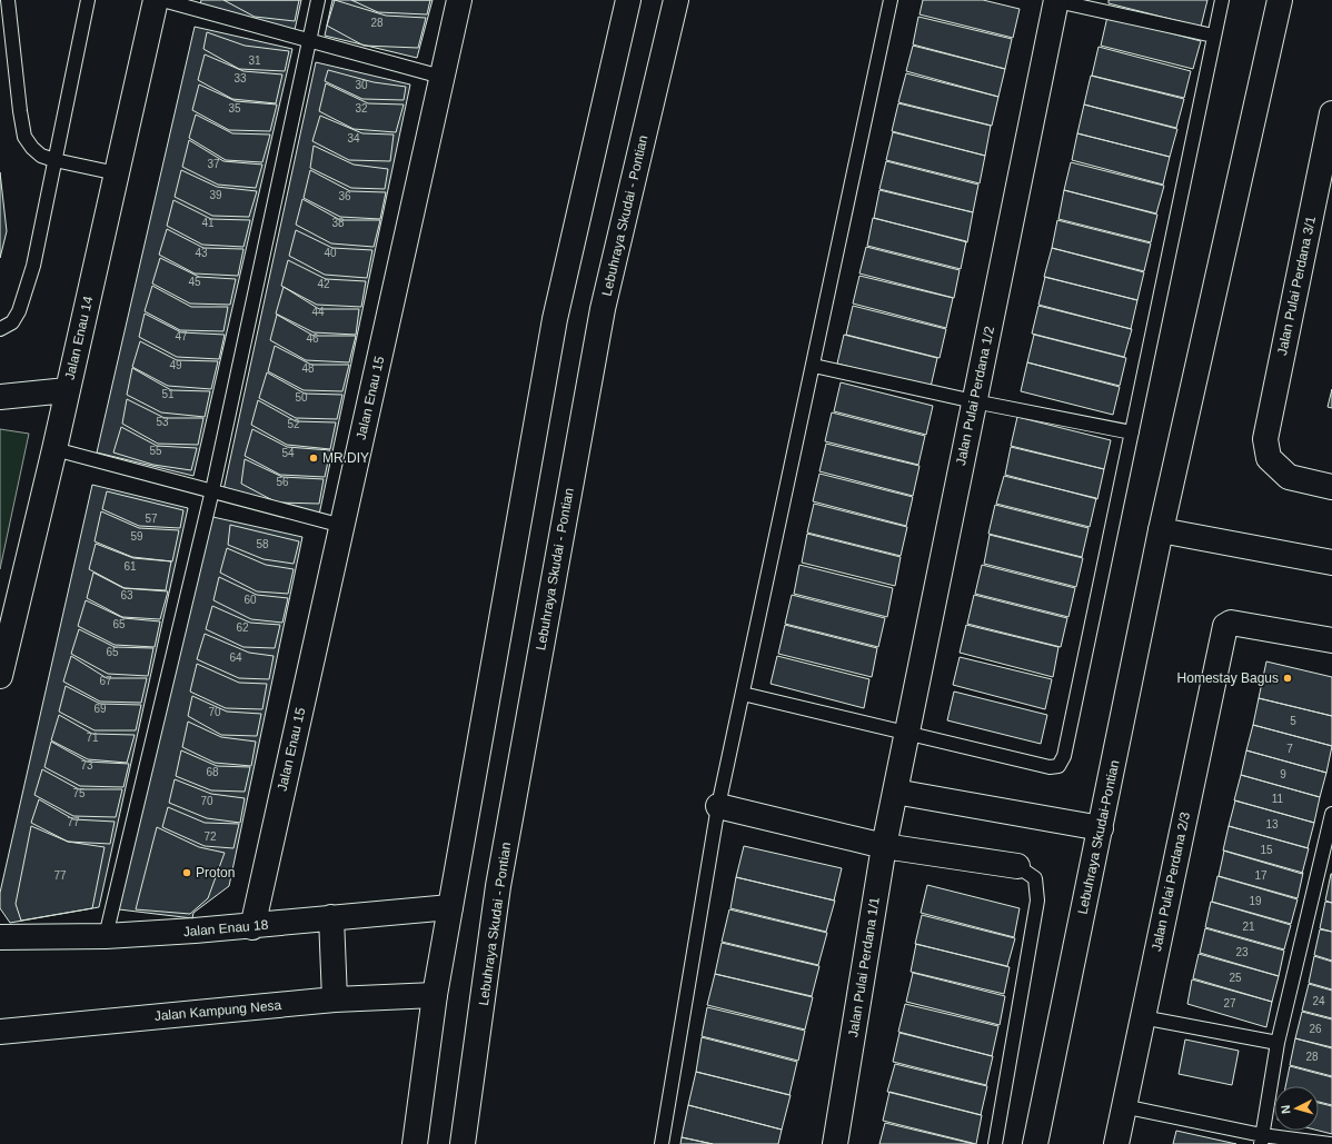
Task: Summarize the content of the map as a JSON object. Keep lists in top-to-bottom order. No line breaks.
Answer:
{"streets":{"main road":["Lebuhraya Skudai - Pontian","Jalan Pulai Perdana 3/1","Jalan Enau 14","Jalan Pulai Perdana 1/2","Jalan Enau 15","Lebuhraya Skudai-Pontian","Jalan Pulai Perdana 2/3","Jalan Enau 18","Jalan Pulai Perdana 1/1","Jalan Kampung Nesa"]},"crossings":[["Jalan Pulai Perdana 1/2","Jalan Pulai Perdana 1/1"],["Jalan Enau 15","Jalan Enau 18"]],"places":["MR.DIY","Homestay Bagus","Proton"],"house_numbers":["28","31","33","30","35","32","34","37","39","36","41","38","43","40","45","42","44","47","46","49","48","51","50","53","52","55","54","56","57","59","58","61","63","60","65","62","65","64","67","69","70","5","71","7","73","68","9","75","11","70","77","13","72","15","77","17","19","21","23","25","24","27","26","28"],"north":"left"}
